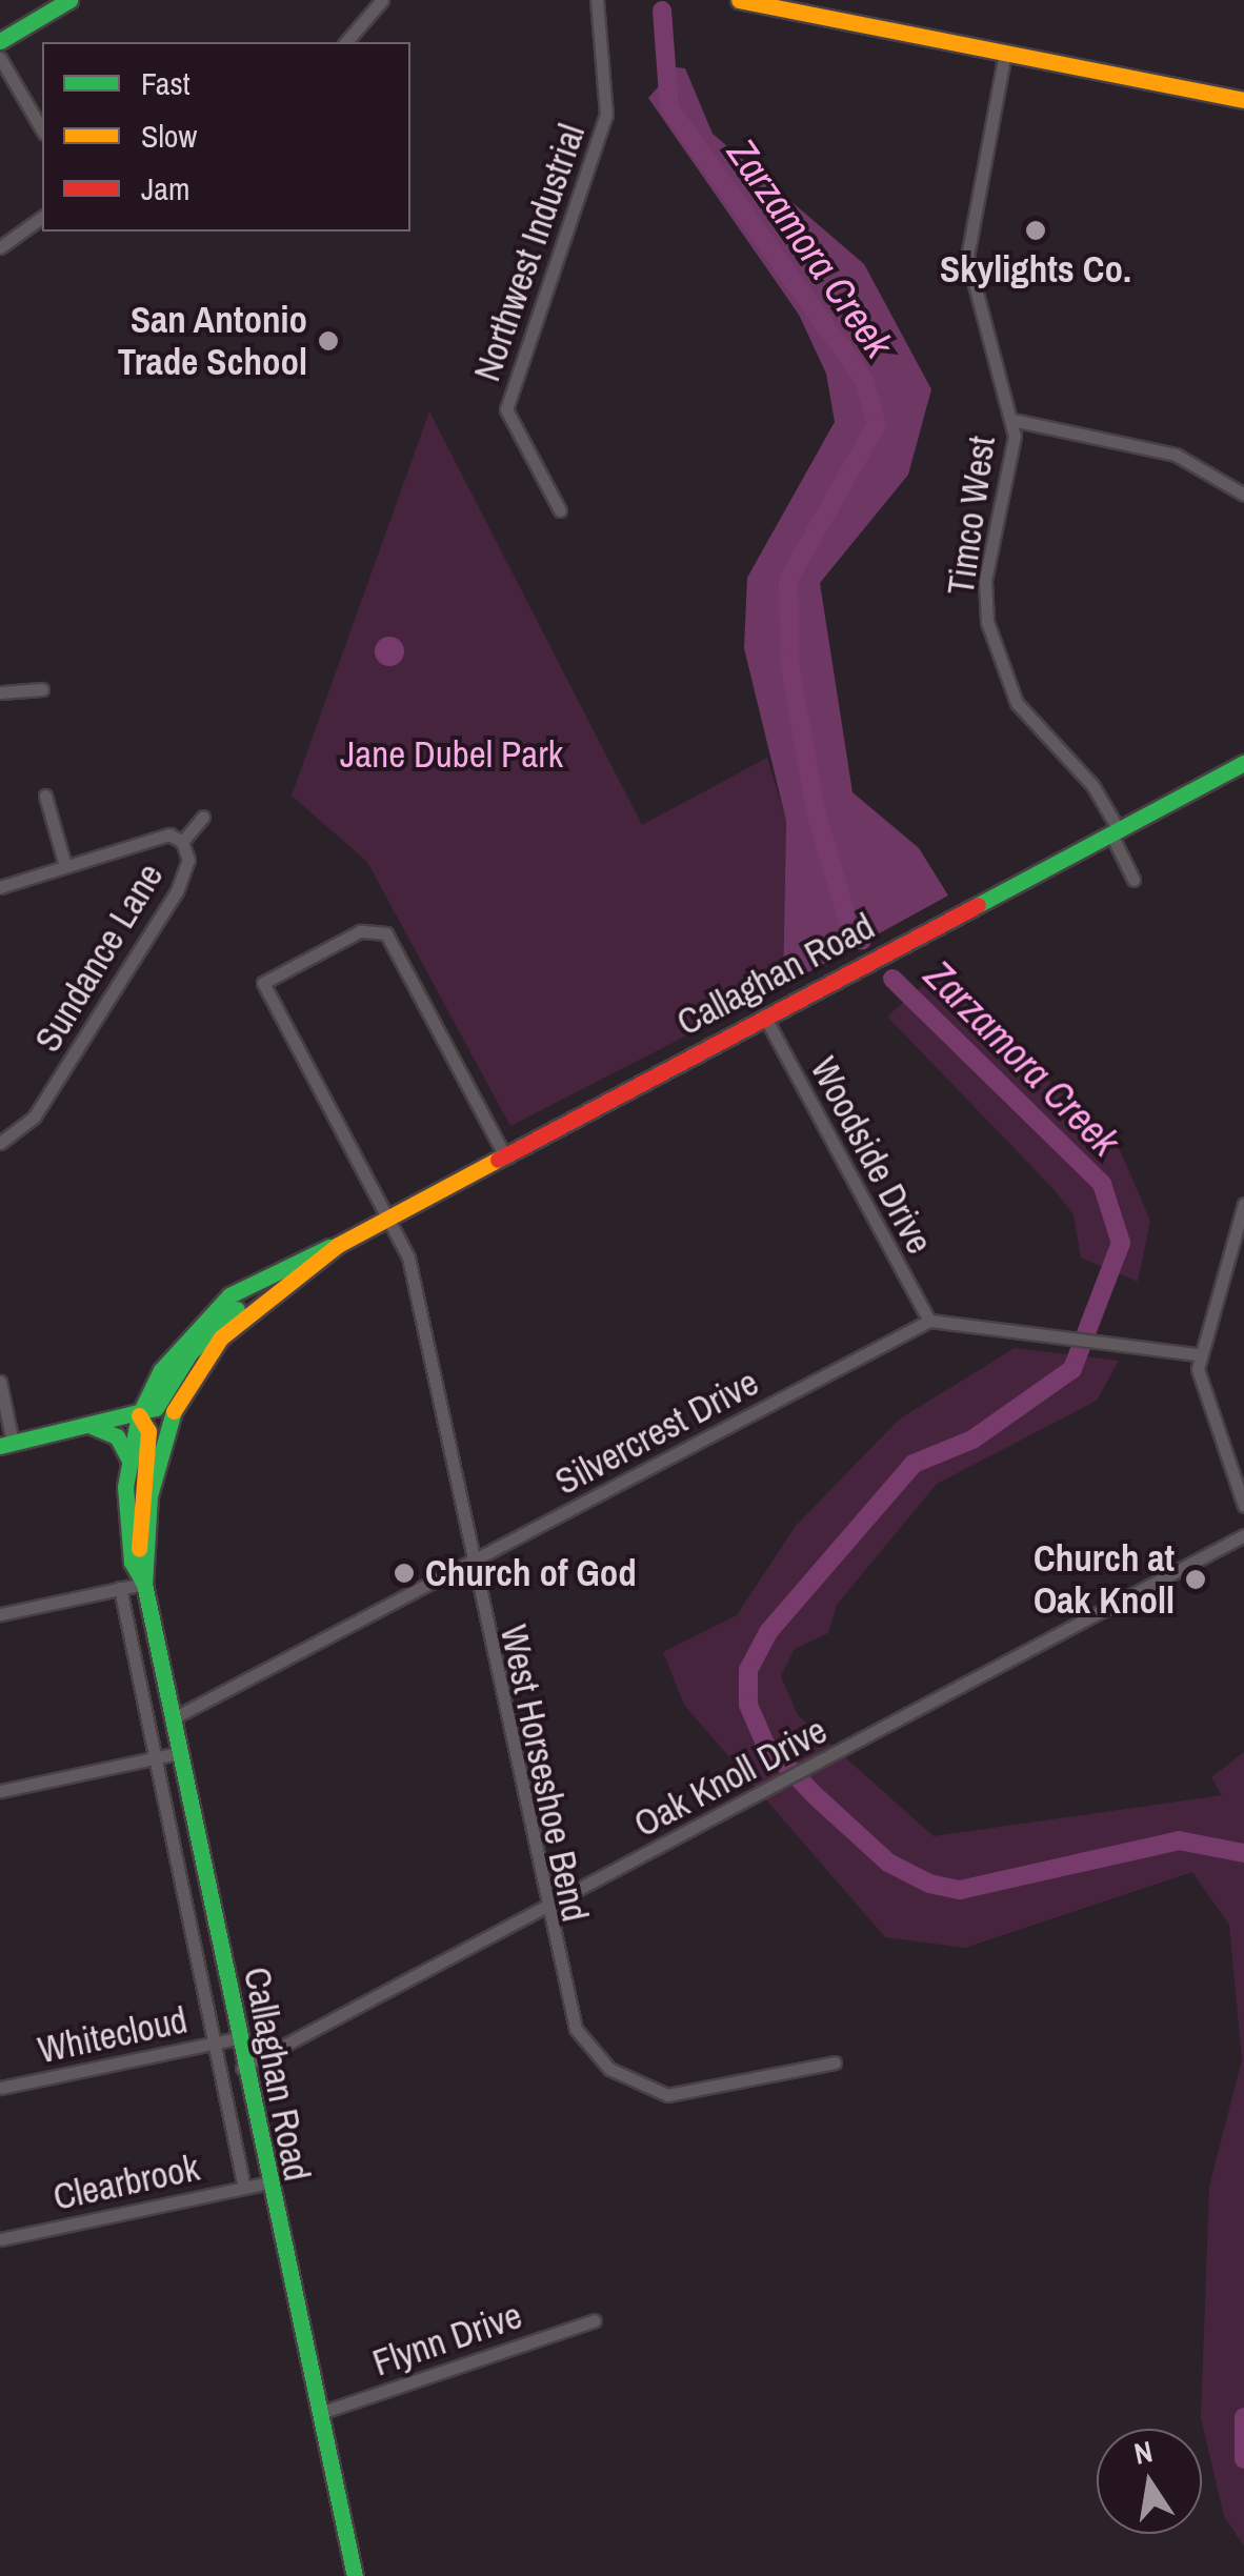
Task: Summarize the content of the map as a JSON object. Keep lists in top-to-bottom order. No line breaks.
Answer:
{"streets":{"main road":["Callaghan Road"],"street":["Northwest Industrial","Timco West","Sundance Lane","Woodside Drive","Silvercrest Drive","West Horseshoe Bend","Oak Knoll Drive","Whitecloud","Clearbrook","Flynn Drive"]},"crossings":[["Timco West","Callaghan Road"],["Callaghan Road","Woodside Drive"],["Callaghan Road","Silvercrest Drive"],["Callaghan Road","West Horseshoe Bend"],["Callaghan Road","Oak Knoll Drive"],["Callaghan Road","Whitecloud"],["Callaghan Road","Clearbrook"],["Callaghan Road","Flynn Drive"],["Woodside Drive","Silvercrest Drive"],["Silvercrest Drive","West Horseshoe Bend"],["West Horseshoe Bend","Oak Knoll Drive"]],"water":["Zarzamora Creek"],"parks":["Jane Dubel Park"],"places":["Skylights Co.","San Antonio Trade School","Church of God","Church at Oak Knoll"],"legend":["Fast","Slow","Jam"],"north":"top"}
